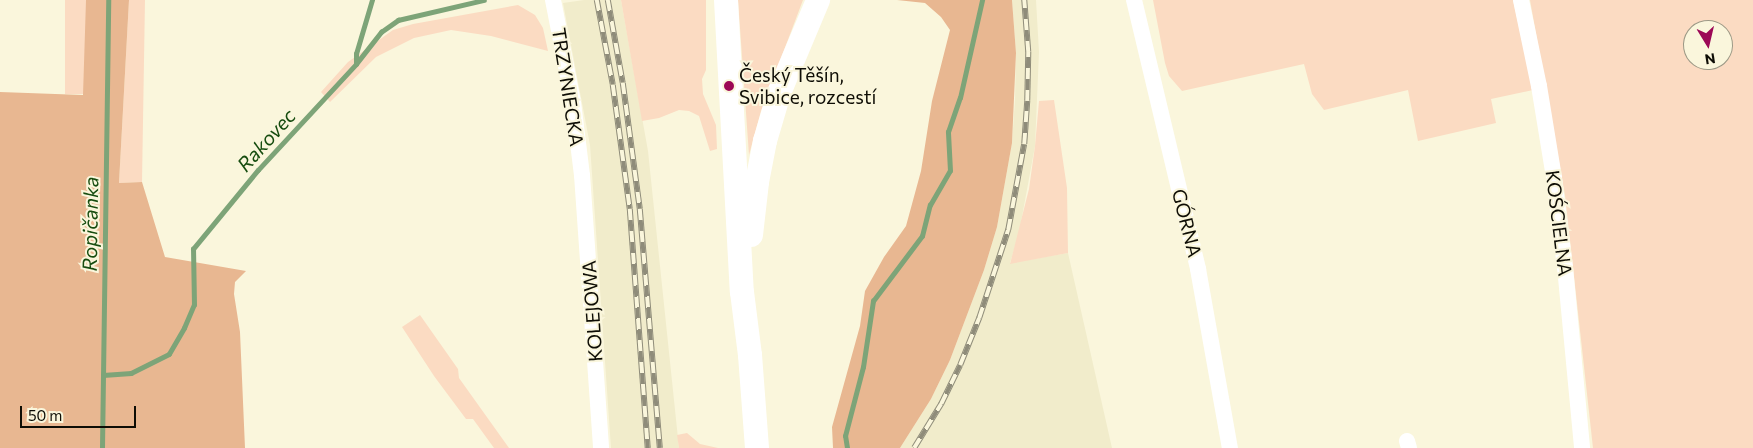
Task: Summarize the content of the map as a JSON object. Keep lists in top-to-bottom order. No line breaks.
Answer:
{"streets":{"street":["TRZYNIECKA","GÓRNA","KOŚCIELNA","KOLEJOWA"]},"crossings":[["TRZYNIECKA","KOLEJOWA"]],"water":["Rakovec","Ropičanka"],"places":["Český Těšín, Svibice, rozcestí"],"scale_bar":"50 m","north":"bottom"}
